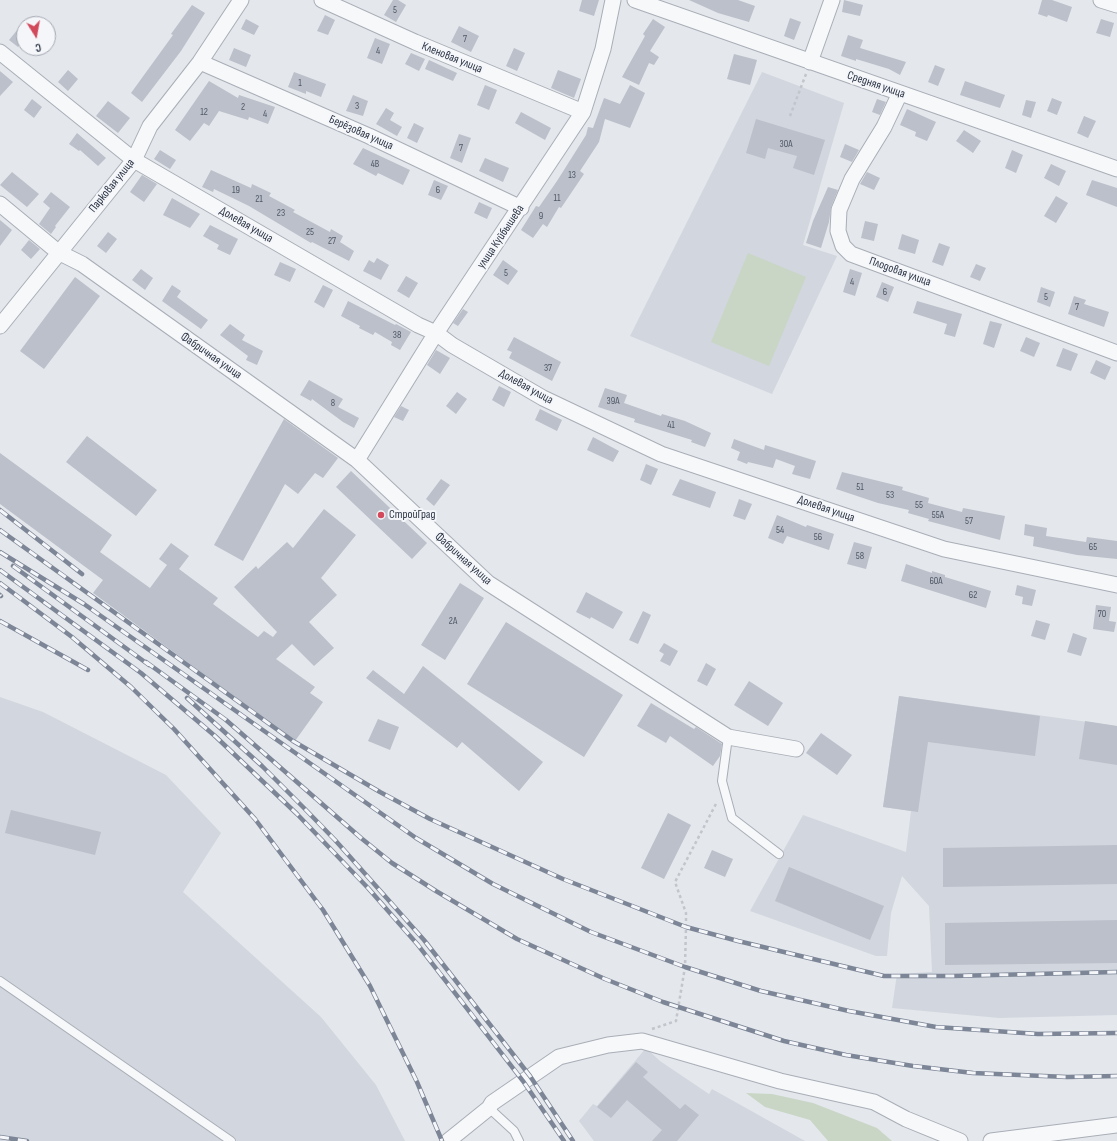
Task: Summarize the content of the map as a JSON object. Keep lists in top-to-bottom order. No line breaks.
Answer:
{"streets":{"street":["Кленовая улица","Средняя улица","Берёзовая улица","Парковая улица","Долевая улица","улица Куйбышева","Плодовая улица","Фабричная улица"]},"crossings":[["Кленовая улица","улица Куйбышева"],["Средняя улица","Плодовая улица"],["Берёзовая улица","Парковая улица"],["Берёзовая улица","улица Куйбышева"],["Парковая улица","Долевая улица"],["Парковая улица","Фабричная улица"],["Долевая улица","улица Куйбышева"],["улица Куйбышева","Фабричная улица"]],"places":["СтройГрад"],"house_numbers":["5","7","4","1","3","2","12","4","30А","7","4В","13","19","6","11","21","23","9","25","27","5","4","6","5","7","38","37","39А","8","41","51","53","55","55А","57","54","56","65","58","60А","62","70","2А"],"north":"bottom"}
